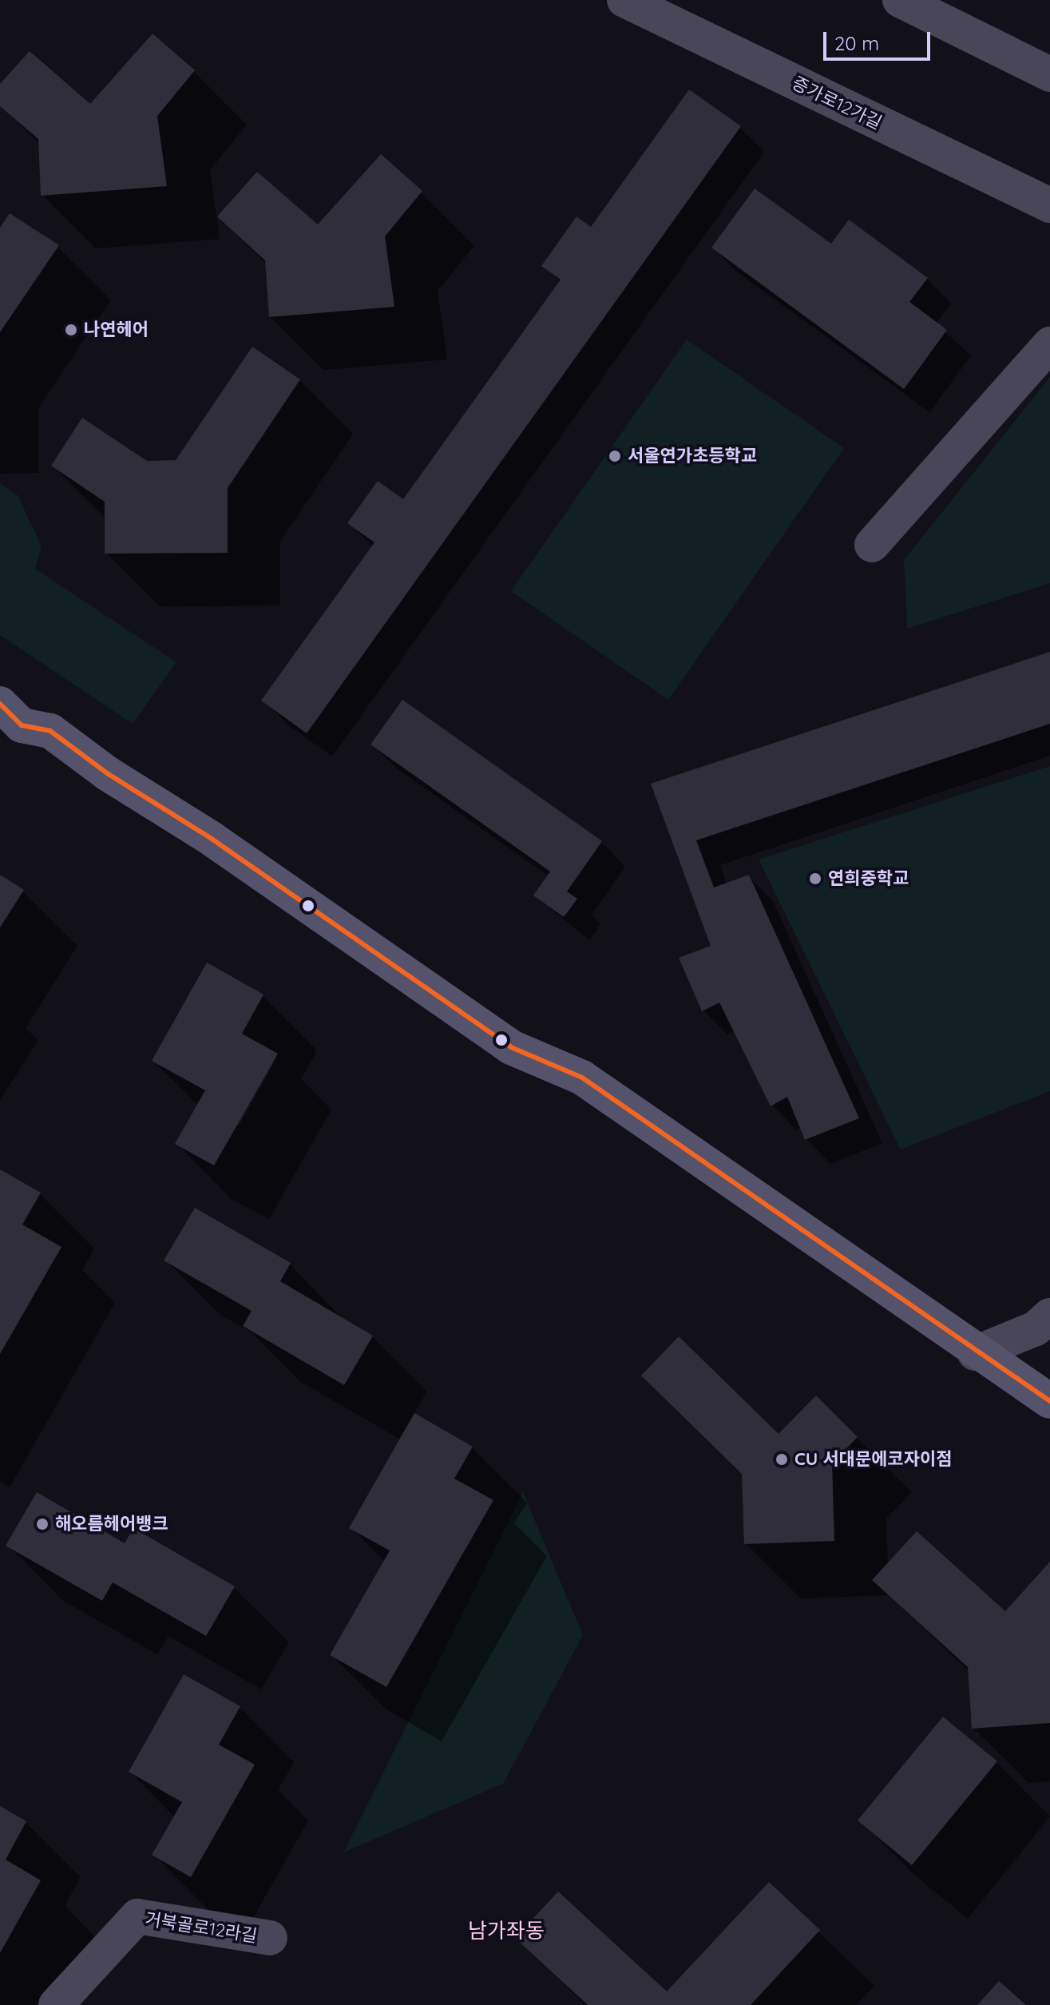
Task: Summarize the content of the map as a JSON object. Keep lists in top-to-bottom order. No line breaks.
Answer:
{"streets":{"street":["증가로12가길","거북골로12라길"]},"districts":["남가좌동"],"places":["나연헤어","서울연가초등학교","연희중학교","CU 서대문에코자이점","해오름헤어뱅크"],"scale_bar":"20 m"}
